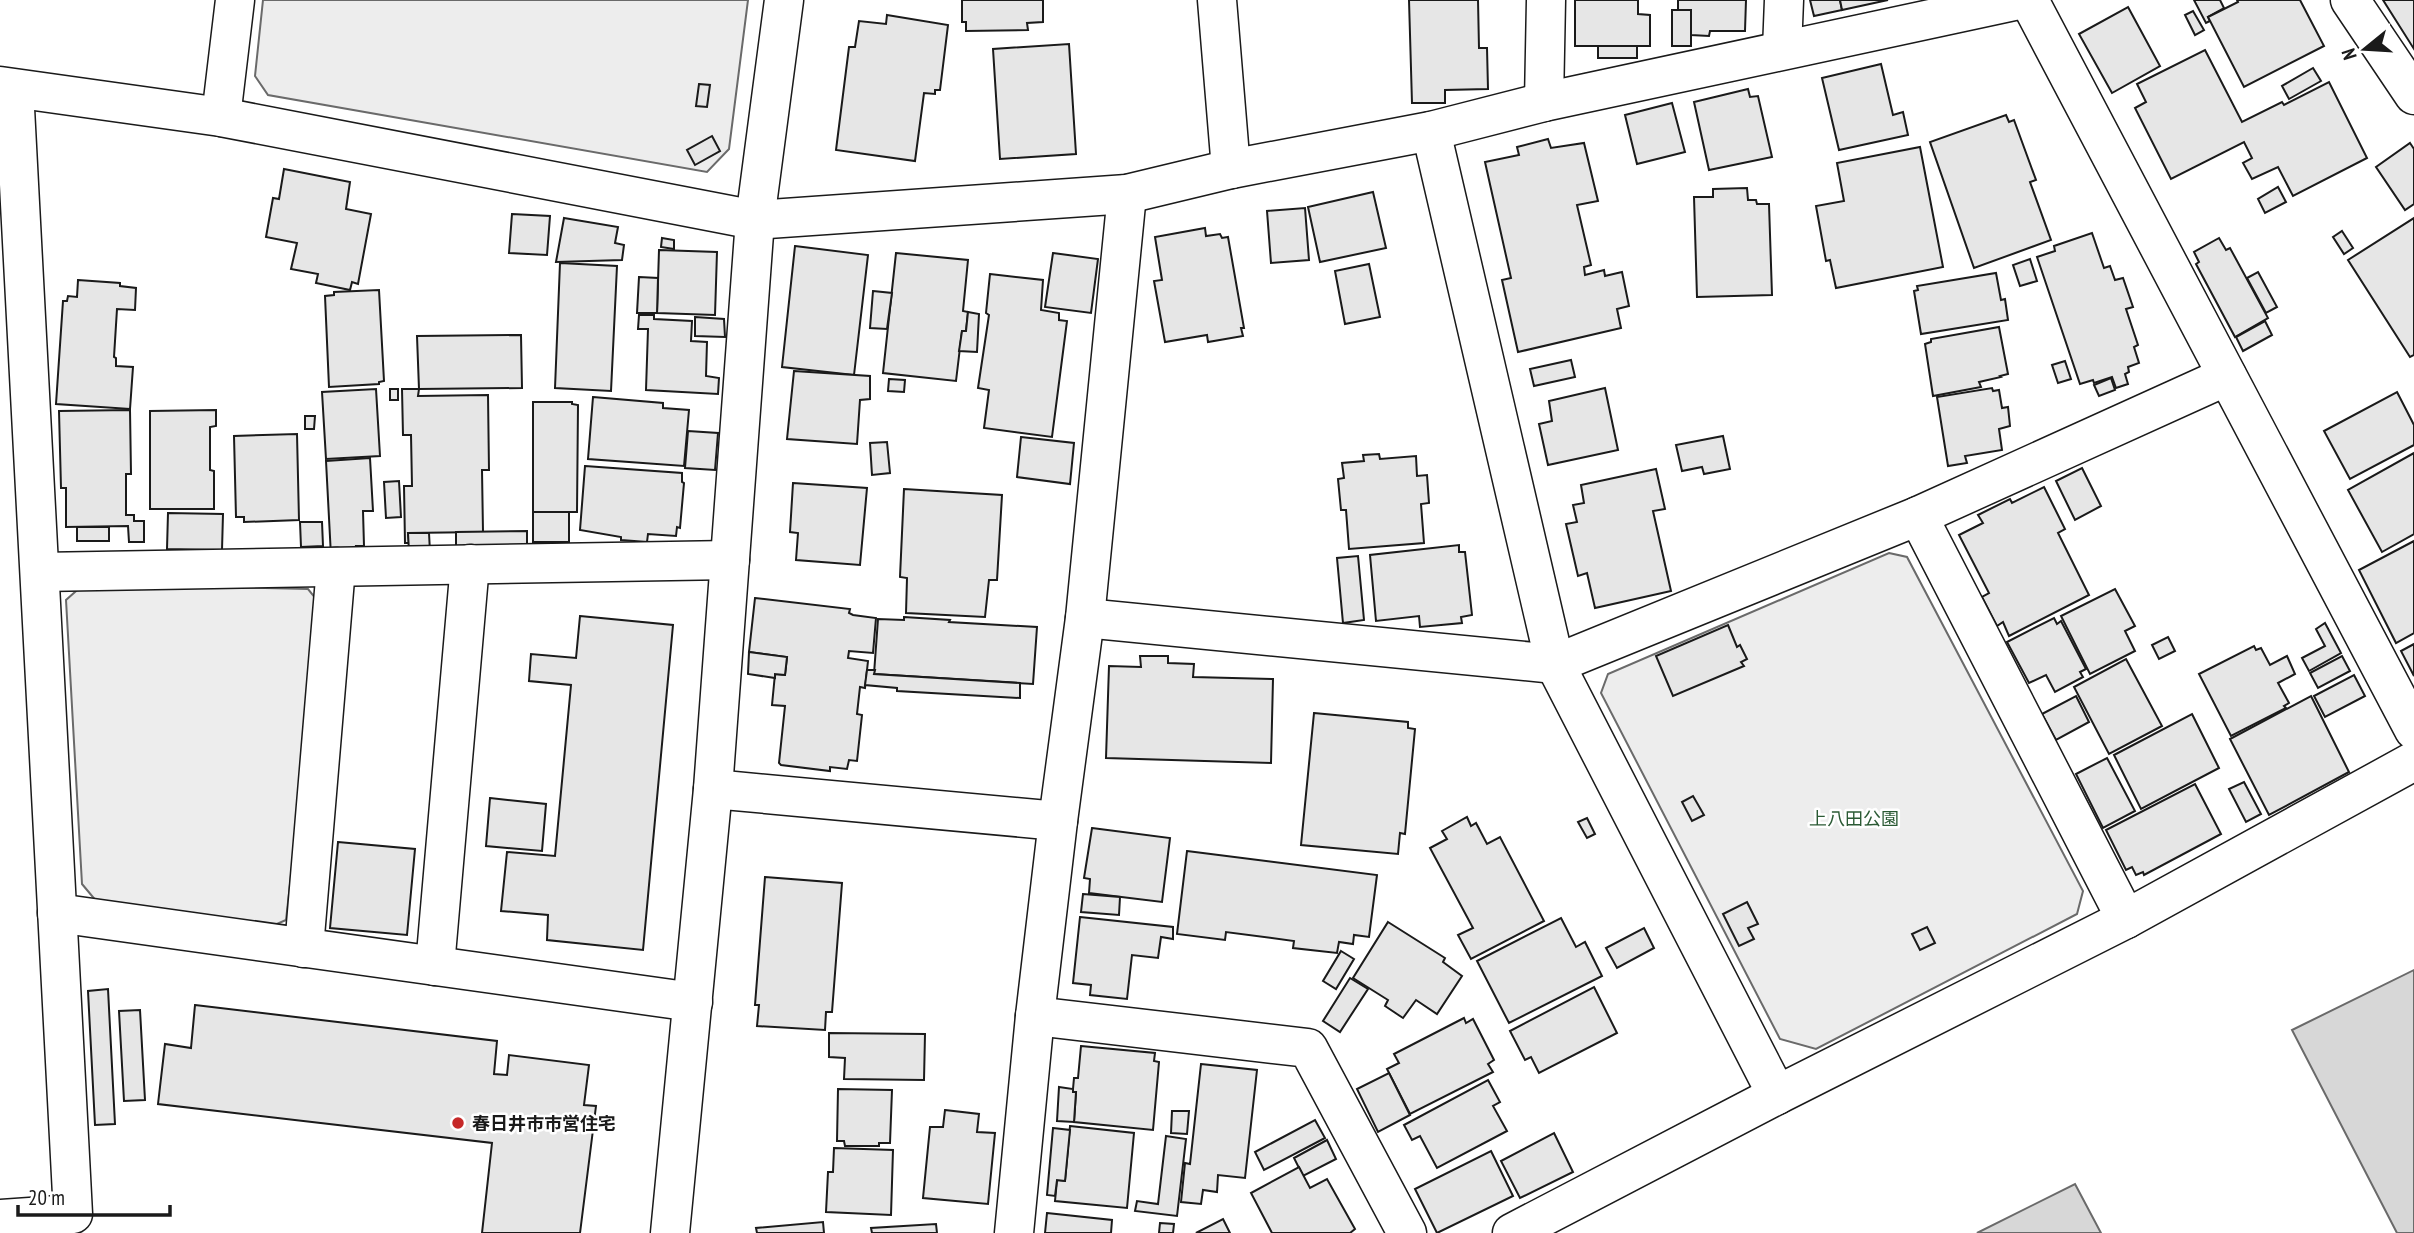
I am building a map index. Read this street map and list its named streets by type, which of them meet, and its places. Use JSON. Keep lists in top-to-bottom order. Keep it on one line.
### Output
{"parks":["上八田公園"],"places":["春日井市市営住宅"],"scale_bar":"20 m","north":"left"}
